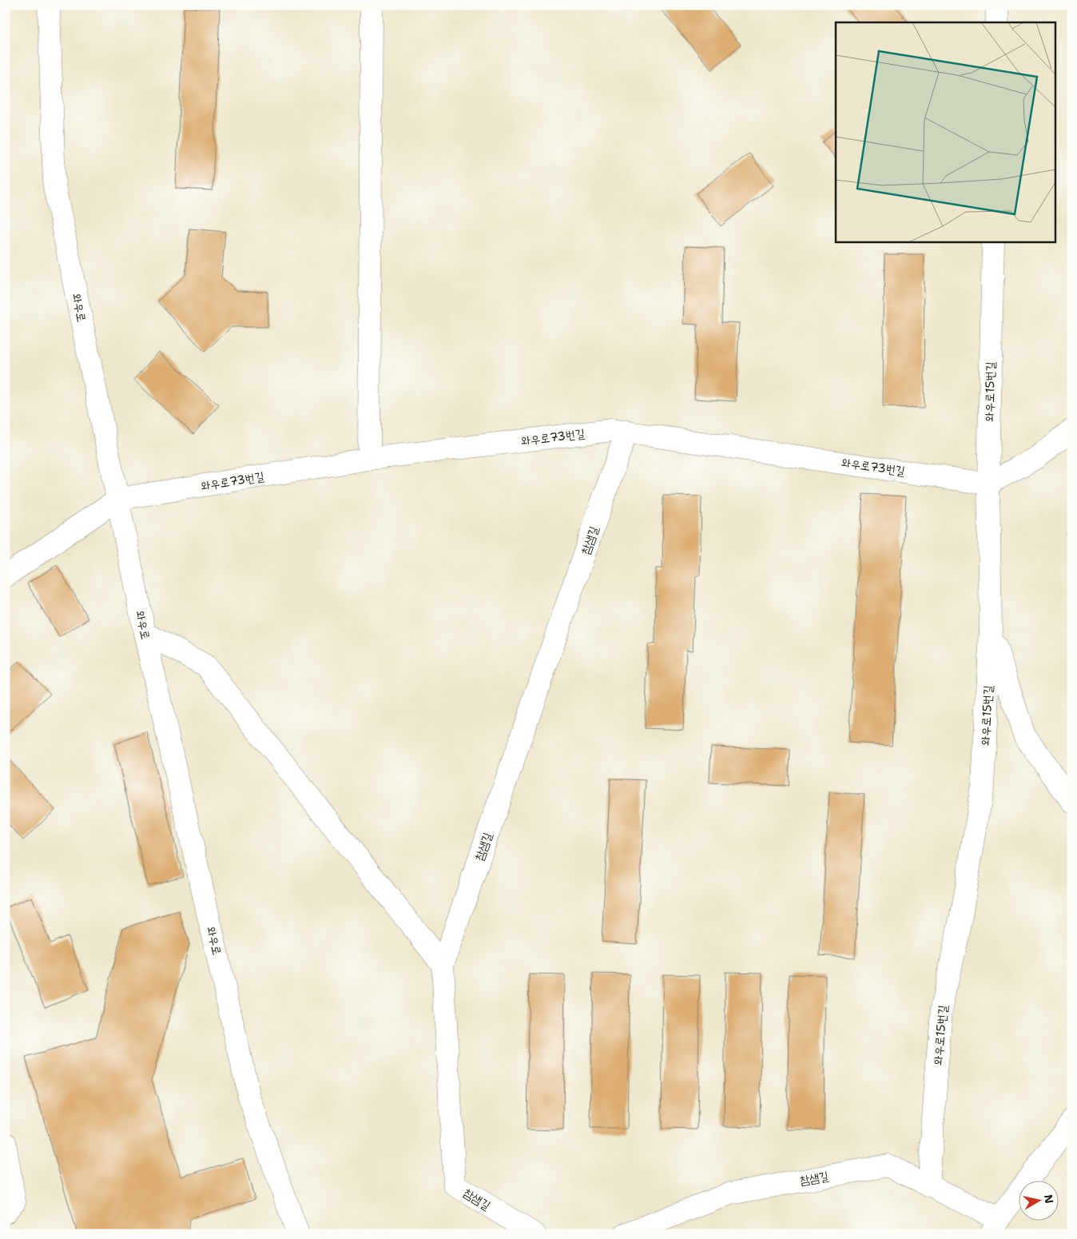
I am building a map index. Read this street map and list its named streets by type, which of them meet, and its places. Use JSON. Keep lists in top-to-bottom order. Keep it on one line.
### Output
{"streets":{"street":["와우로","와우로15번길","와우로73번길","참샘길"]},"crossings":[["와우로","와우로73번길"],["와우로15번길","와우로73번길"],["와우로15번길","참샘길"],["와우로73번길","참샘길"]],"north":"right"}
